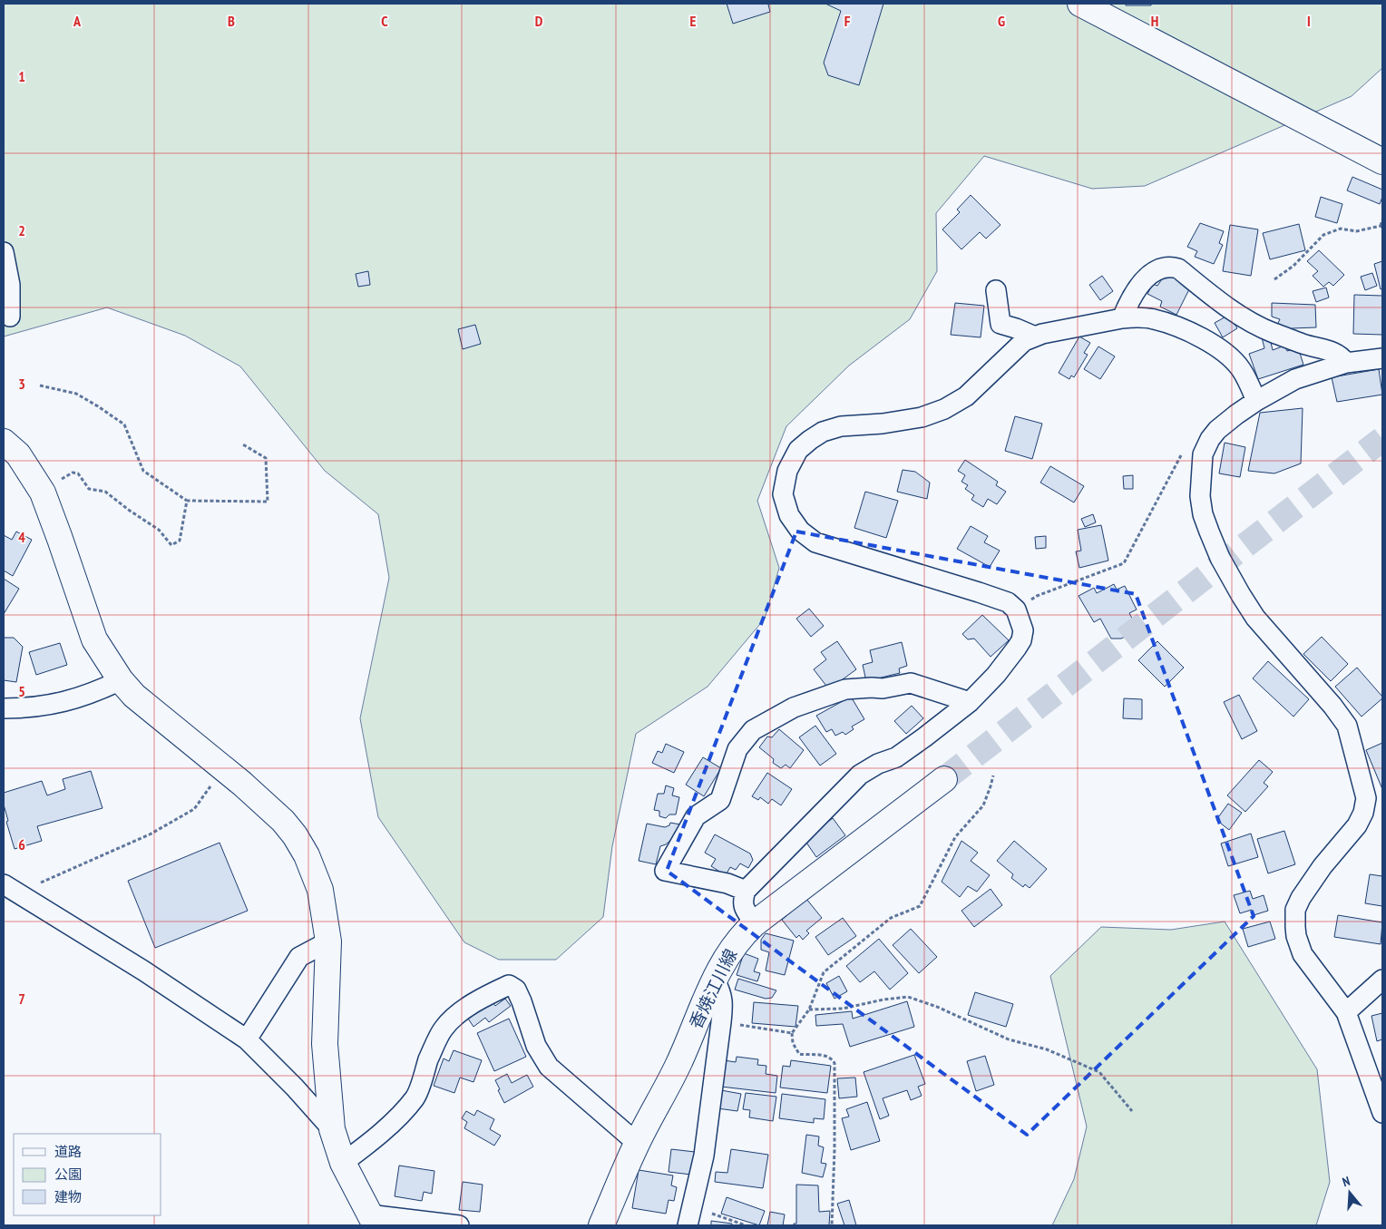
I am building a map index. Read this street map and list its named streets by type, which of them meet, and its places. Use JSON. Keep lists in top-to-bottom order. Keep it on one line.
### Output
{"streets":{"street":["香焼江川線"]},"legend":["道路","公園","建物"],"north":"top","grid":{"columns":["A","B","C","D","E","F","G","H","I"],"rows":["1","2","3","4","5","6","7"]}}
